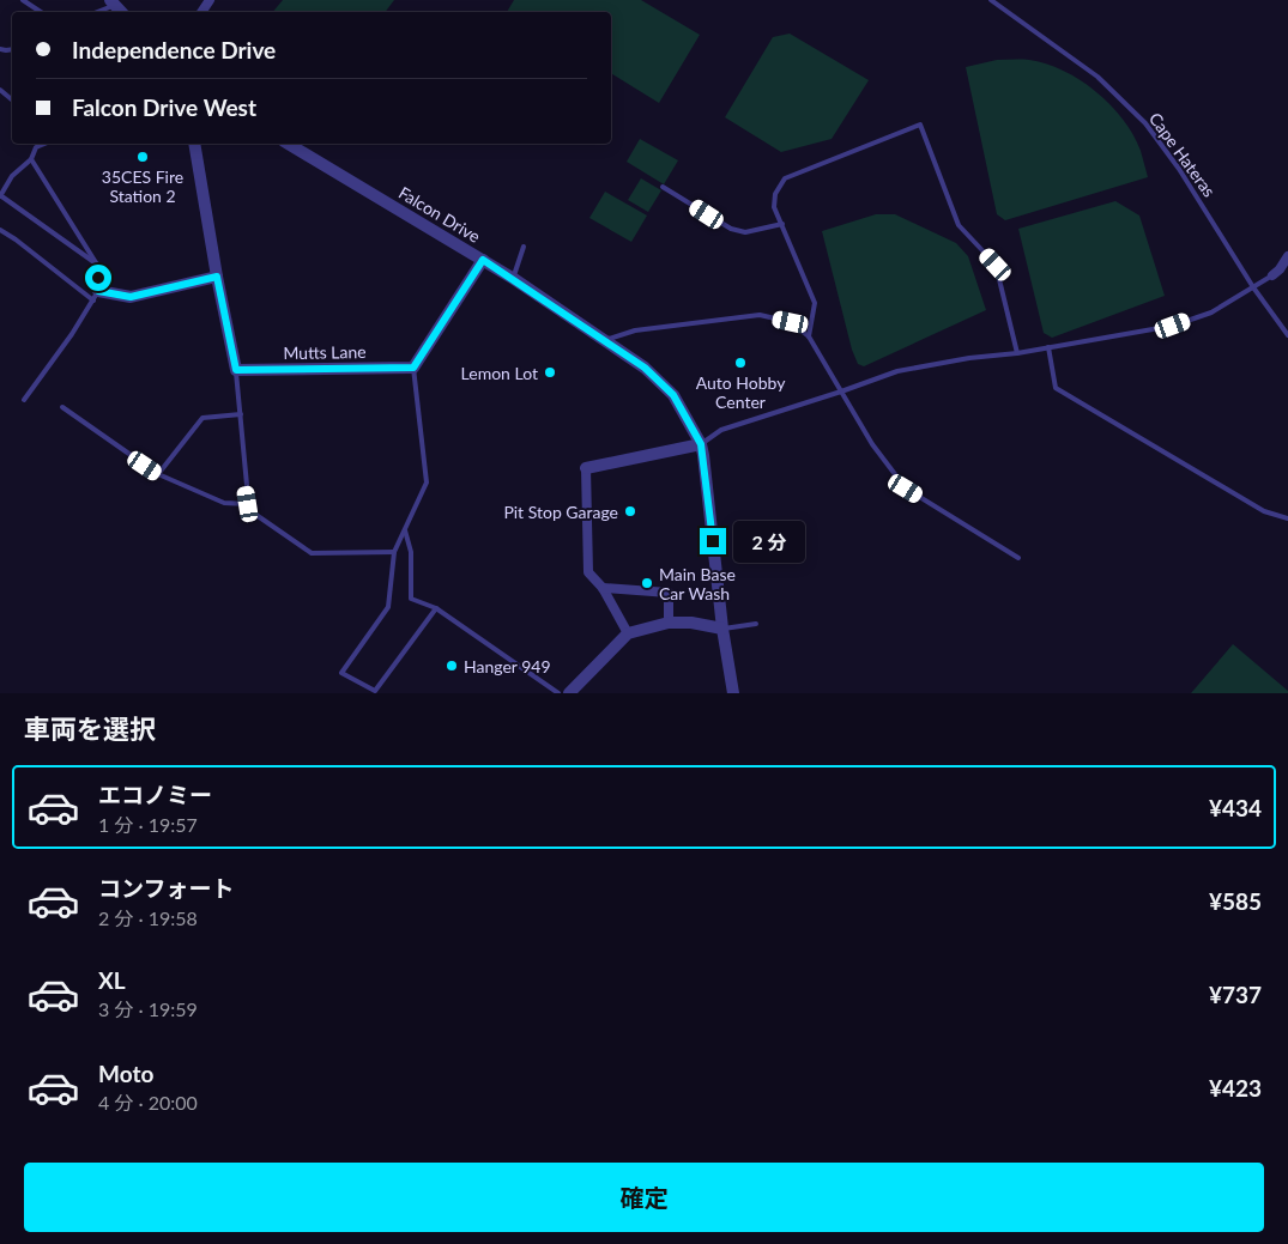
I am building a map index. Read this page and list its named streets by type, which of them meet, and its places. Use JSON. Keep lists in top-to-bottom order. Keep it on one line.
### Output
{"streets":{"street":["Falcon Drive","Mutts Lane"],"lane":["Cape Hateras"]},"places":["35CES Fire Station 2","Auto Hobby Center","Lemon Lot","Pit Stop Garage","Main Base Car Wash","Hanger 949"],"page":{"banner":["Independence Drive","Falcon Drive West"],"bubble":"2 分","heading":"車両を選択","list":[{"name":"エコノミー","note":"1 分 · 19:57","value":"¥434"},{"name":"コンフォート","note":"2 分 · 19:58","value":"¥585"},{"name":"XL","note":"3 分 · 19:59","value":"¥737"},{"name":"Moto","note":"4 分 · 20:00","value":"¥423"}],"buttons":"確定"}}
